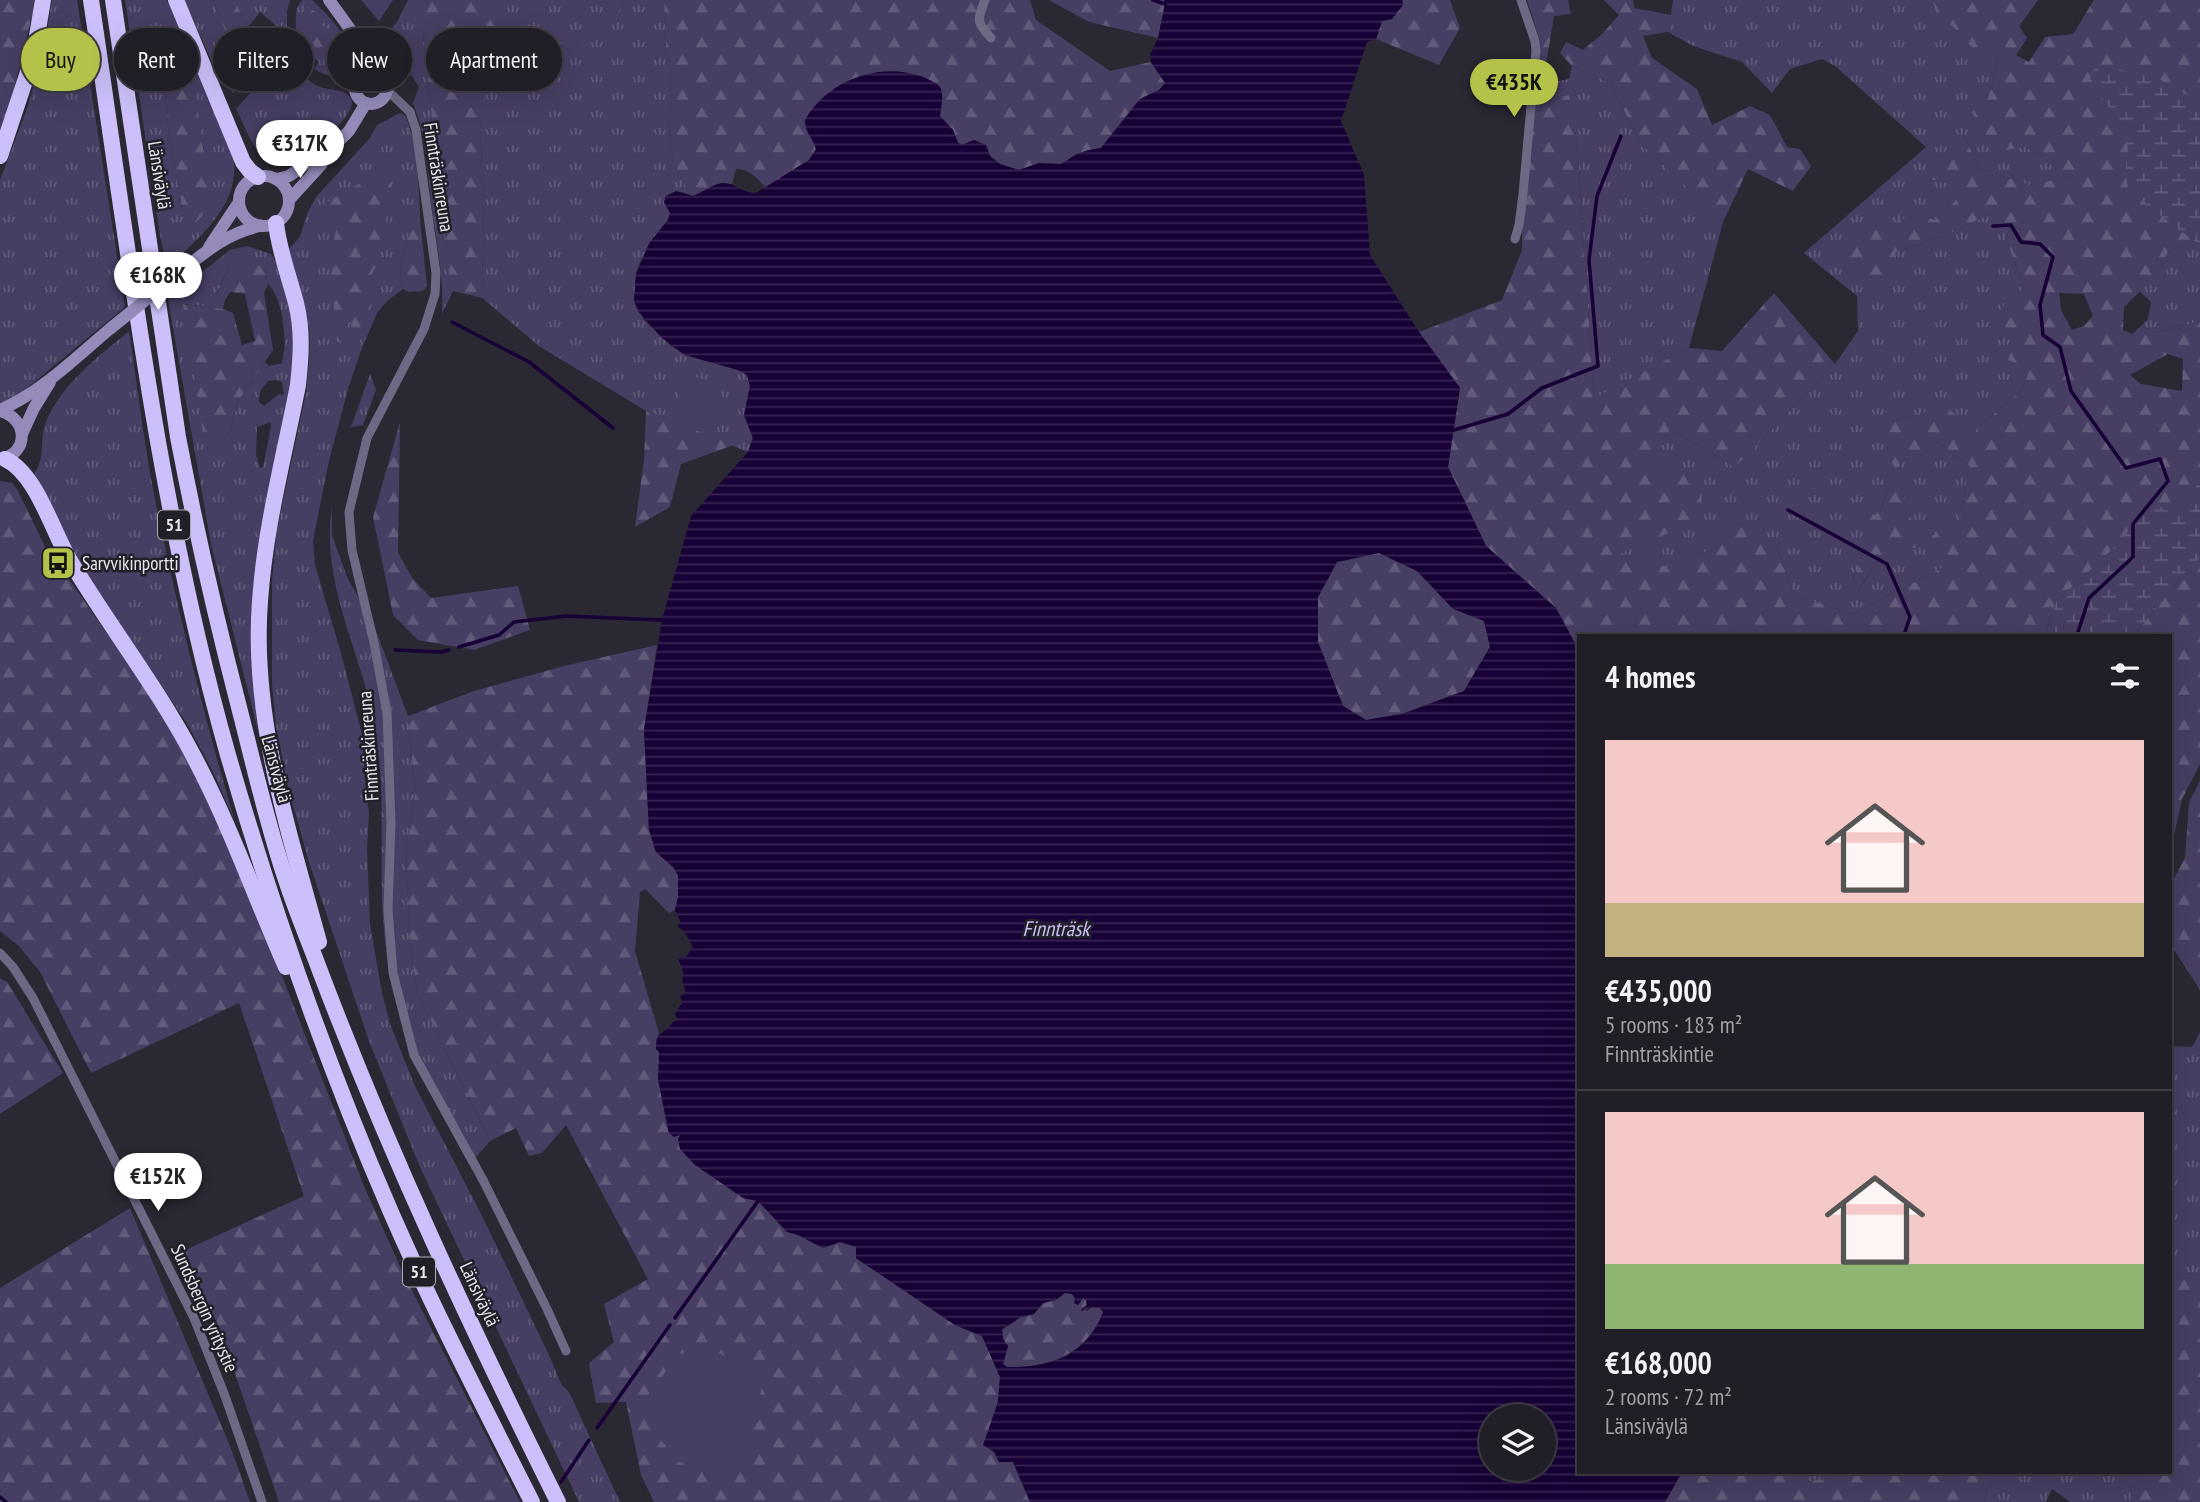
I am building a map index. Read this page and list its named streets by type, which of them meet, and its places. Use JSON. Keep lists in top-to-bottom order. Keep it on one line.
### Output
{"streets":{"highway":["Länsiväylä","51"],"street":["Finnträskinreuna","Sundsbergin yritystie"]},"water":["Finnträsk"],"places":{"bus stop":["Sarvvikinportti"]},"page":{"chip":["Buy","Rent","Filters","New","Apartment"],"price":["€435K","€317K","€168K","€152K"],"heading":"4 homes","list":[{"name":"€435,000","note":"5 rooms · 183 m² · Finnträskintie"},{"name":"€168,000","note":"2 rooms · 72 m² · Länsiväylä"}]}}
